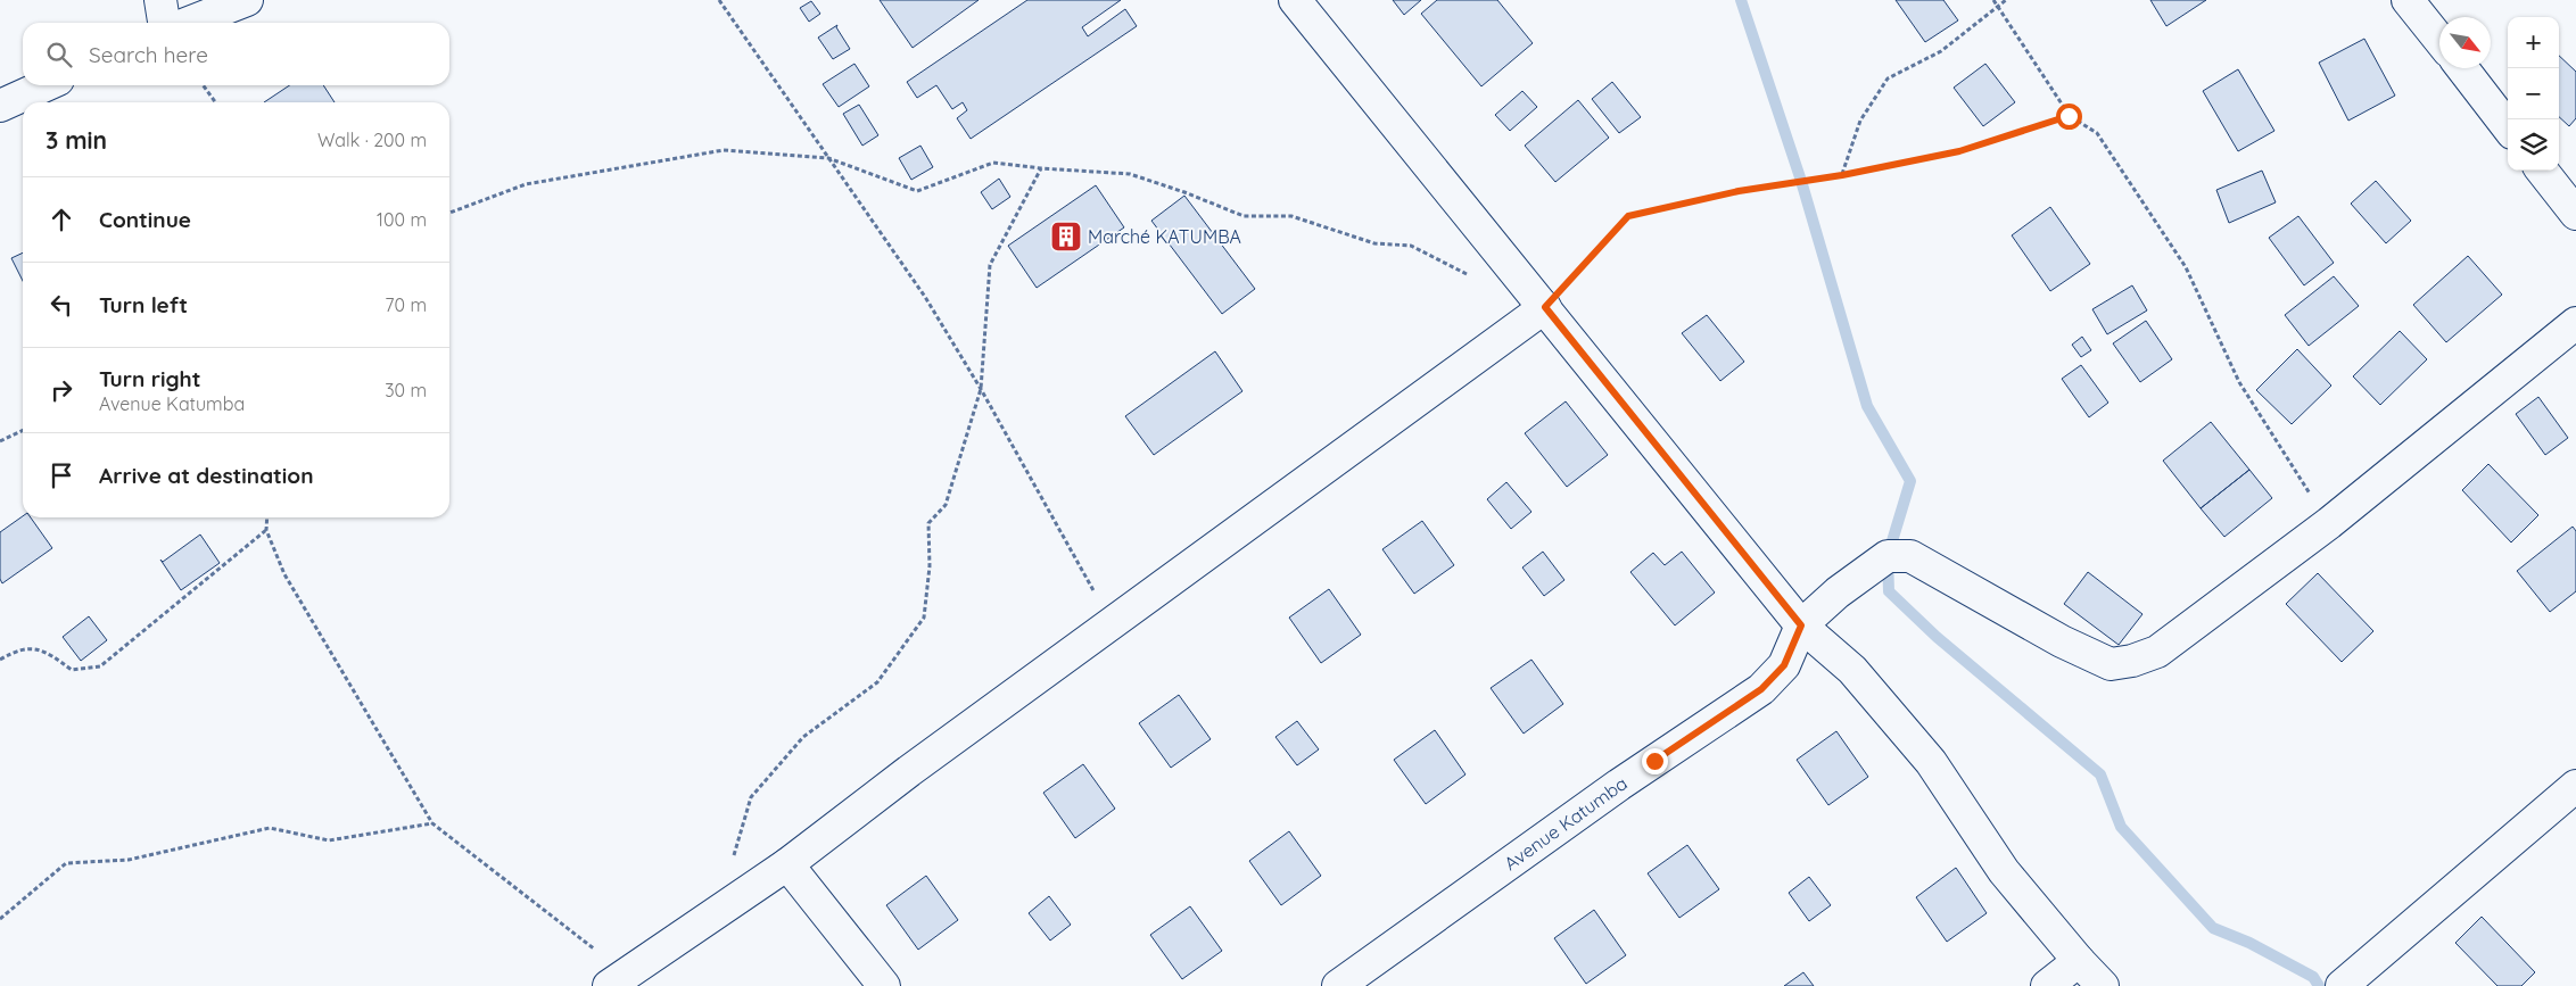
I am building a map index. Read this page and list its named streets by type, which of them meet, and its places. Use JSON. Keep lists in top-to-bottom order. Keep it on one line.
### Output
{"streets":{"street":["Avenue Katumba"]},"places":{"building":["Marché KATUMBA"]},"north":"bottom right","page":{"map_buttons":["+","−"],"search":"Search here","heading":["3 min","Walk · 200 m"],"list":[["Continue","100 m"],["Turn left","70 m"],["Turn right","Avenue Katumba","30 m"],"Arrive at destination"]}}
